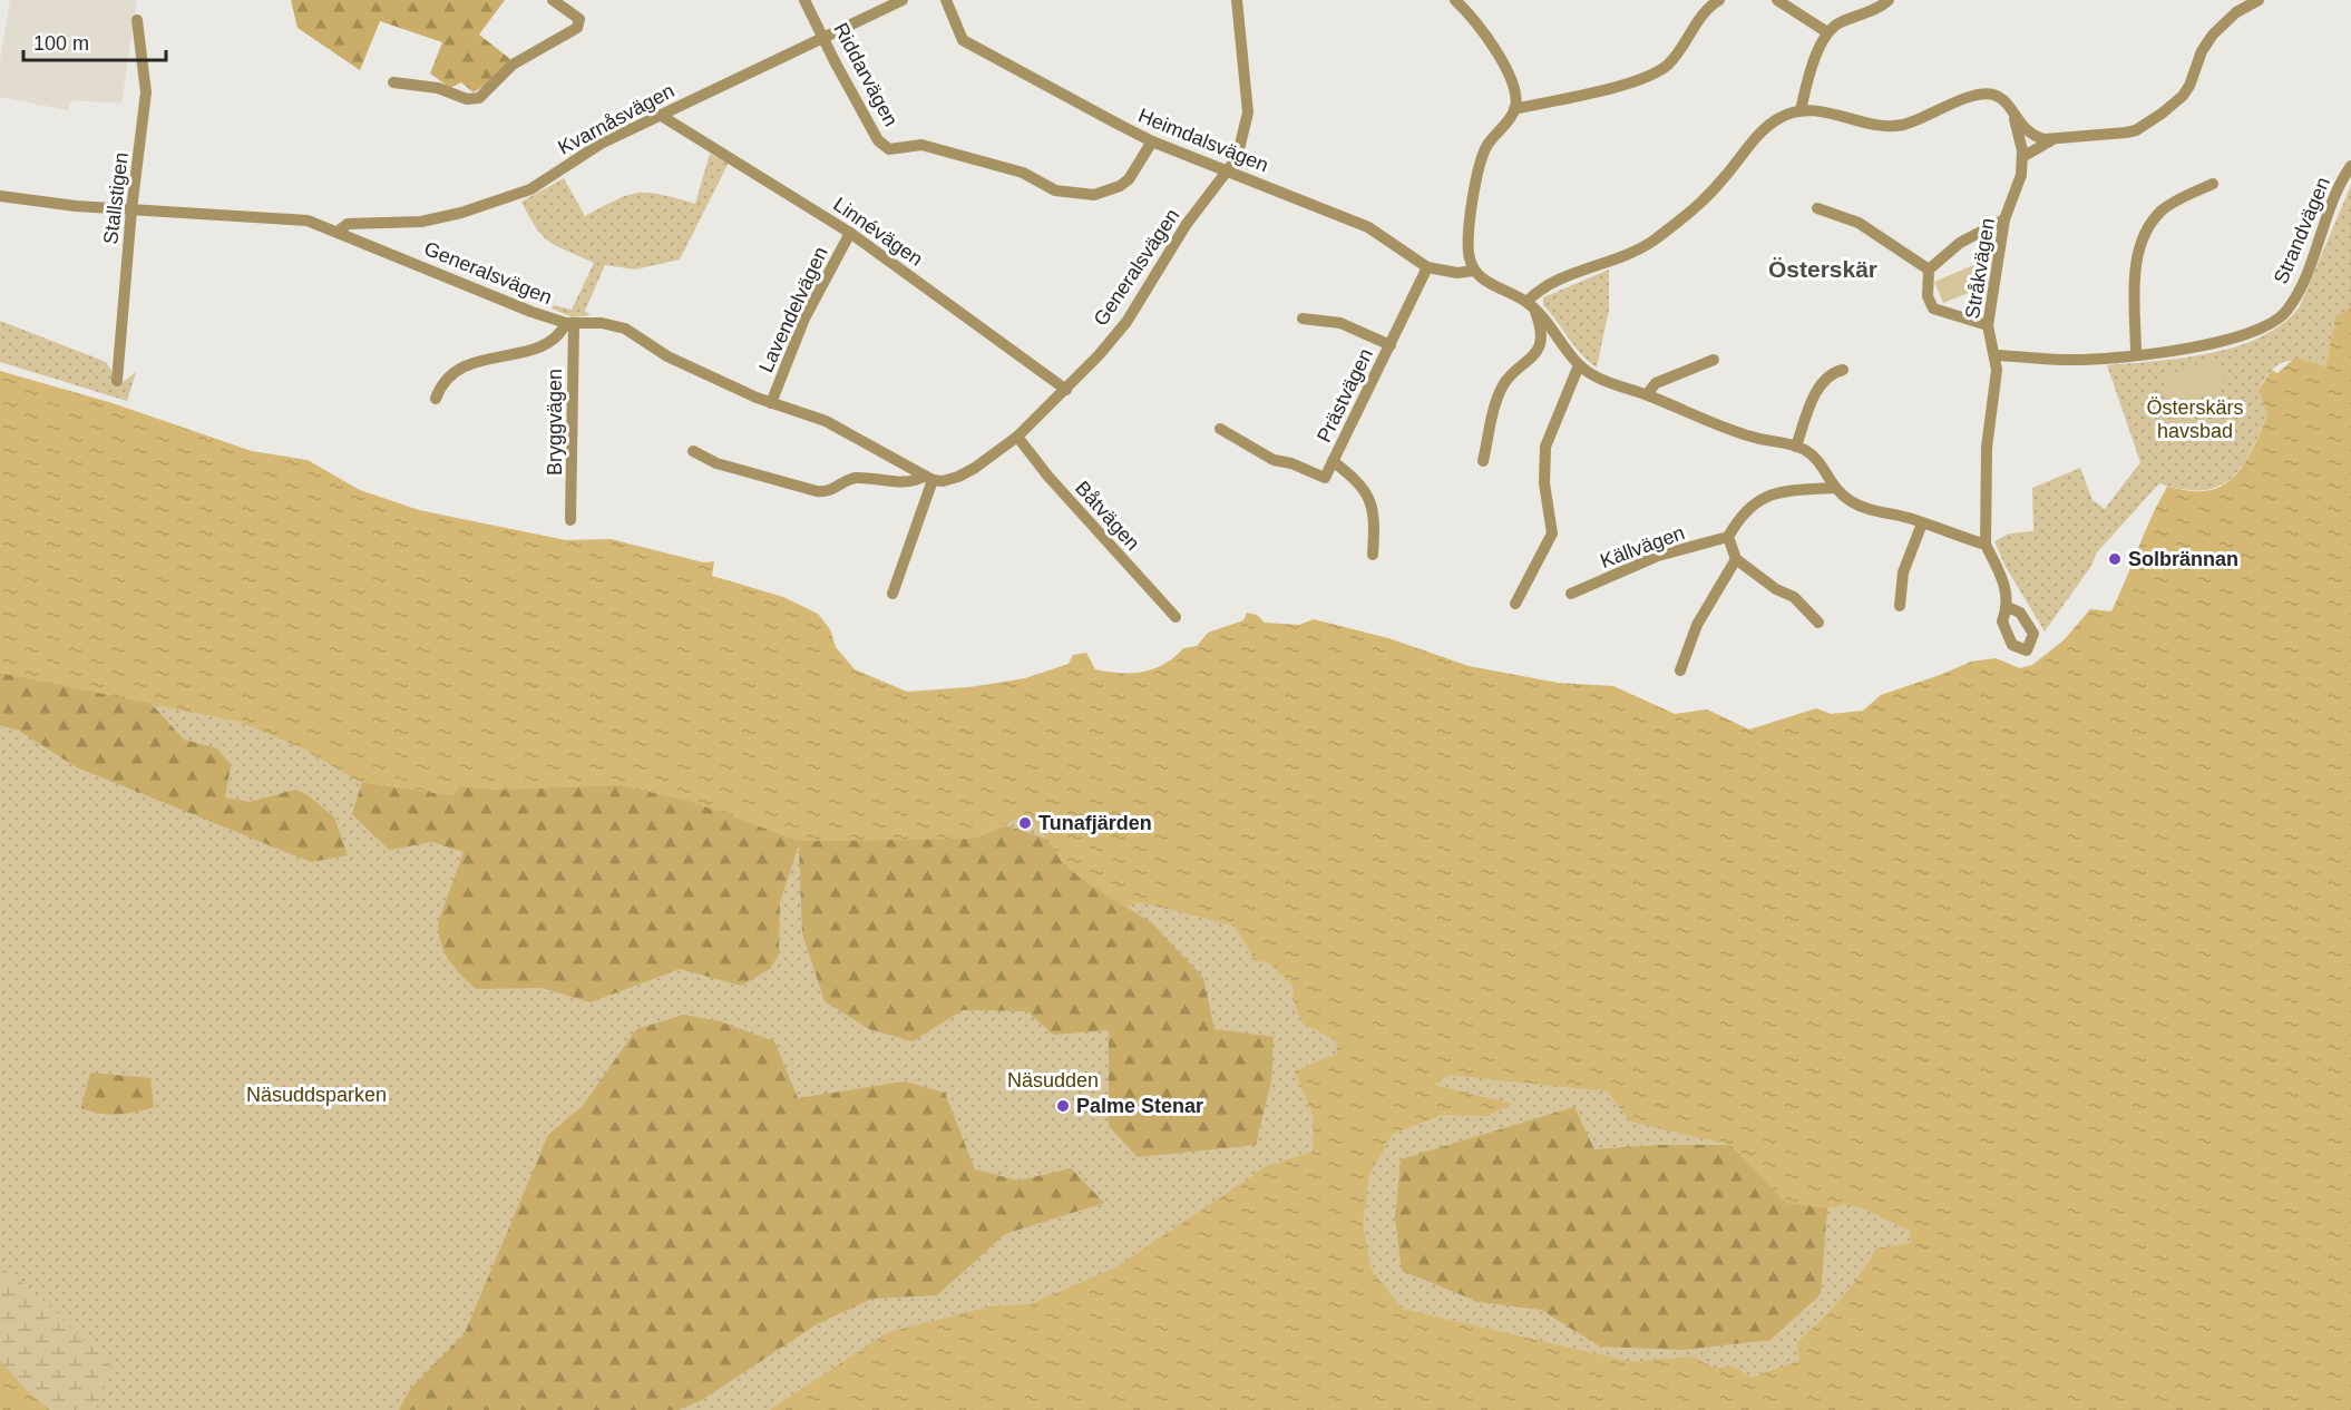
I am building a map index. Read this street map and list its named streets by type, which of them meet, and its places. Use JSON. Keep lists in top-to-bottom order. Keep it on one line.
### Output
{"streets":{"street":["Riddarvägen","Kvarnåsvägen","Heimdalsvägen","Stallstigen","Strandvägen","Linnévägen","Generalsvägen","Stråkvägen","Lavendelvägen","Prästvägen","Bryggvägen","Båtvägen","Källvägen"]},"crossings":[["Riddarvägen","Kvarnåsvägen"],["Riddarvägen","Heimdalsvägen"],["Kvarnåsvägen","Linnévägen"],["Kvarnåsvägen","Generalsvägen"],["Heimdalsvägen","Generalsvägen"],["Heimdalsvägen","Prästvägen"],["Stallstigen","Generalsvägen"],["Strandvägen","Stråkvägen"],["Linnévägen","Generalsvägen"],["Linnévägen","Lavendelvägen"],["Generalsvägen","Lavendelvägen"],["Generalsvägen","Bryggvägen"],["Generalsvägen","Båtvägen"]],"districts":["Österskär"],"parks":["Österskärs havsbad","Näsudden","Näsuddsparken"],"places":["Solbrännan","Tunafjärden","Palme Stenar"],"scale_bar":"100 m"}
